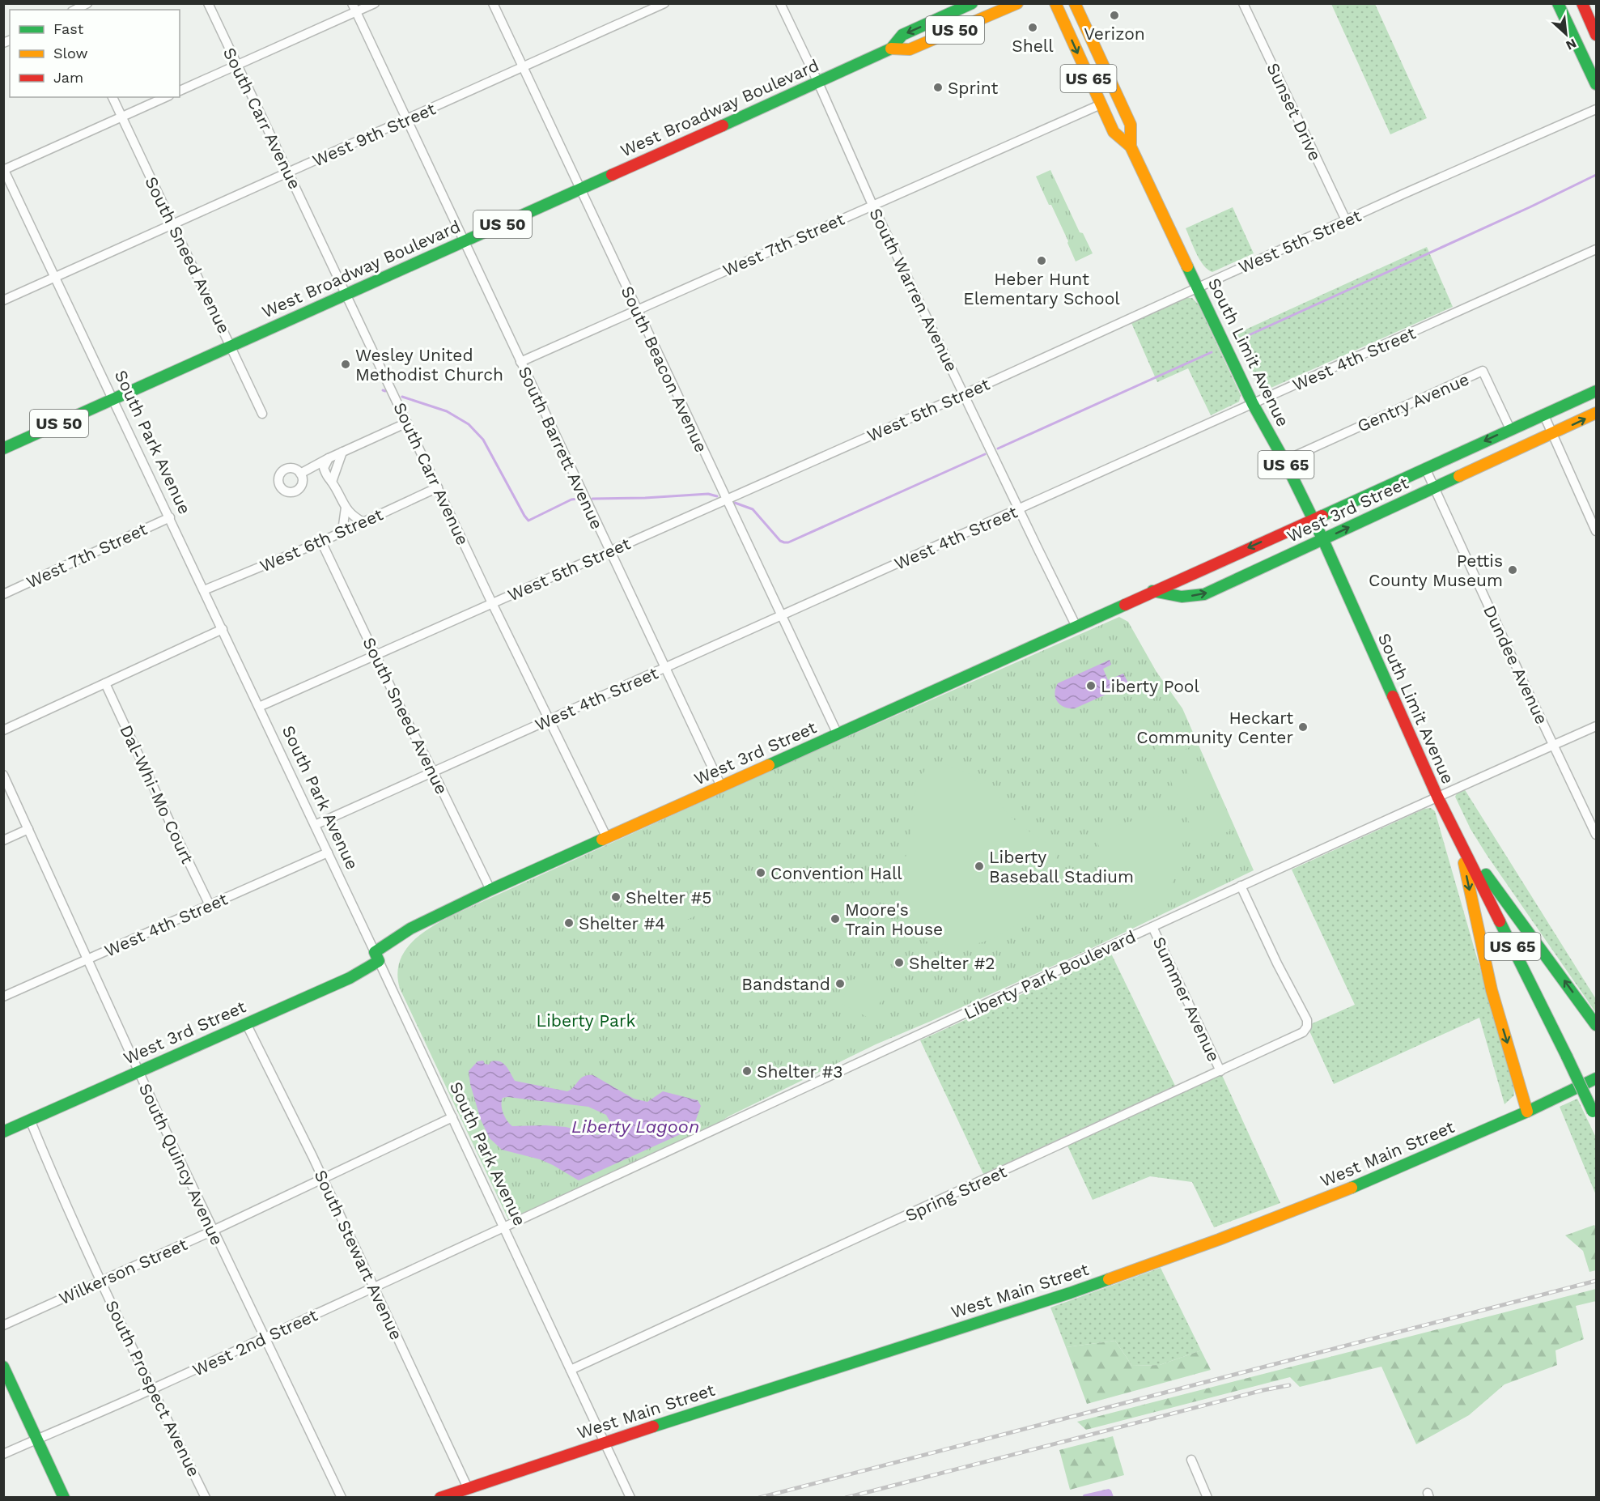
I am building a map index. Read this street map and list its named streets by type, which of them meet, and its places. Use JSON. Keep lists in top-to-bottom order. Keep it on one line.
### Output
{"streets":{"main road":["US 50","US 65","West Broadway Boulevard","South Limit Avenue","West 3rd Street","West Main Street"],"street":["Sunset Drive","South Carr Avenue","West 9th Street","West 5th Street","West 7th Street","South Sneed Avenue","South Warren Avenue","West 4th Street","South Beacon Avenue","Gentry Avenue","South Park Avenue","South Barrett Avenue","West 6th Street","Dundee Avenue","Dal-Whi-Mo Court","Liberty Park Boulevard","Summer Avenue","South Quincy Avenue","Spring Street","South Stewart Avenue","Wilkerson Street","West 2nd Street","South Prospect Avenue"]},"crossings":[["US 65","South Limit Avenue"],["West Broadway Boulevard","South Carr Avenue"],["West Broadway Boulevard","South Sneed Avenue"],["West Broadway Boulevard","South Warren Avenue"],["West Broadway Boulevard","South Beacon Avenue"],["West Broadway Boulevard","South Park Avenue"],["West Broadway Boulevard","South Barrett Avenue"],["Sunset Drive","West 5th Street"],["South Carr Avenue","West 9th Street"],["South Carr Avenue","West 5th Street"],["South Carr Avenue","West 4th Street"],["South Carr Avenue","West 3rd Street"],["South Carr Avenue","West 6th Street"],["West 9th Street","South Sneed Avenue"],["West 9th Street","South Beacon Avenue"],["West 9th Street","South Park Avenue"],["West 9th Street","South Barrett Avenue"],["West 5th Street","South Sneed Avenue"],["West 5th Street","South Warren Avenue"],["West 5th Street","South Limit Avenue"],["West 5th Street","South Beacon Avenue"],["West 5th Street","South Park Avenue"],["West 5th Street","South Barrett Avenue"],["West 7th Street","South Warren Avenue"],["West 7th Street","South Limit Avenue"],["West 7th Street","South Beacon Avenue"],["West 7th Street","South Park Avenue"],["West 7th Street","South Barrett Avenue"],["South Sneed Avenue","West 4th Street"],["South Sneed Avenue","West 3rd Street"],["South Sneed Avenue","West 6th Street"],["South Warren Avenue","West 4th Street"],["South Warren Avenue","West 3rd Street"],["South Limit Avenue","West 4th Street"],["South Limit Avenue","Gentry Avenue"],["South Limit Avenue","West 3rd Street"],["South Limit Avenue","Liberty Park Boulevard"],["West 4th Street","South Beacon Avenue"],["West 4th Street","South Park Avenue"],["West 4th Street","South Barrett Avenue"],["West 4th Street","Dal-Whi-Mo Court"],["West 4th Street","South Quincy Avenue"],["South Beacon Avenue","West 3rd Street"],["Gentry Avenue","West 3rd Street"],["South Park Avenue","West 3rd Street"],["South Park Avenue","West 6th Street"],["South Park Avenue","Liberty Park Boulevard"],["South Park Avenue","West Main Street"],["South Park Avenue","Spring Street"],["South Park Avenue","Wilkerson Street"],["South Park Avenue","West 2nd Street"],["South Barrett Avenue","West 3rd Street"],["West 3rd Street","Dundee Avenue"],["West 3rd Street","South Quincy Avenue"],["West 3rd Street","South Stewart Avenue"],["West 3rd Street","South Prospect Avenue"],["Dundee Avenue","Liberty Park Boulevard"],["Liberty Park Boulevard","Summer Avenue"],["Liberty Park Boulevard","Spring Street"],["Liberty Park Boulevard","West 2nd Street"],["Summer Avenue","Spring Street"],["West Main Street","South Stewart Avenue"],["South Quincy Avenue","Wilkerson Street"],["South Quincy Avenue","West 2nd Street"],["South Stewart Avenue","Wilkerson Street"],["South Stewart Avenue","West 2nd Street"],["Wilkerson Street","South Prospect Avenue"],["West 2nd Street","South Prospect Avenue"]],"water":["Liberty Lagoon"],"parks":["Liberty Park"],"places":["Verizon","Shell","Sprint","Heber Hunt Elementary School","Wesley United Methodist Church","Pettis County Museum","Liberty Pool","Heckart Community Center","Liberty Baseball Stadium","Convention Hall","Shelter #5","Moore's Train House","Shelter #4","Shelter #2","Bandstand","Shelter #3"],"legend":["Fast","Slow","Jam"],"north":"bottom right"}
